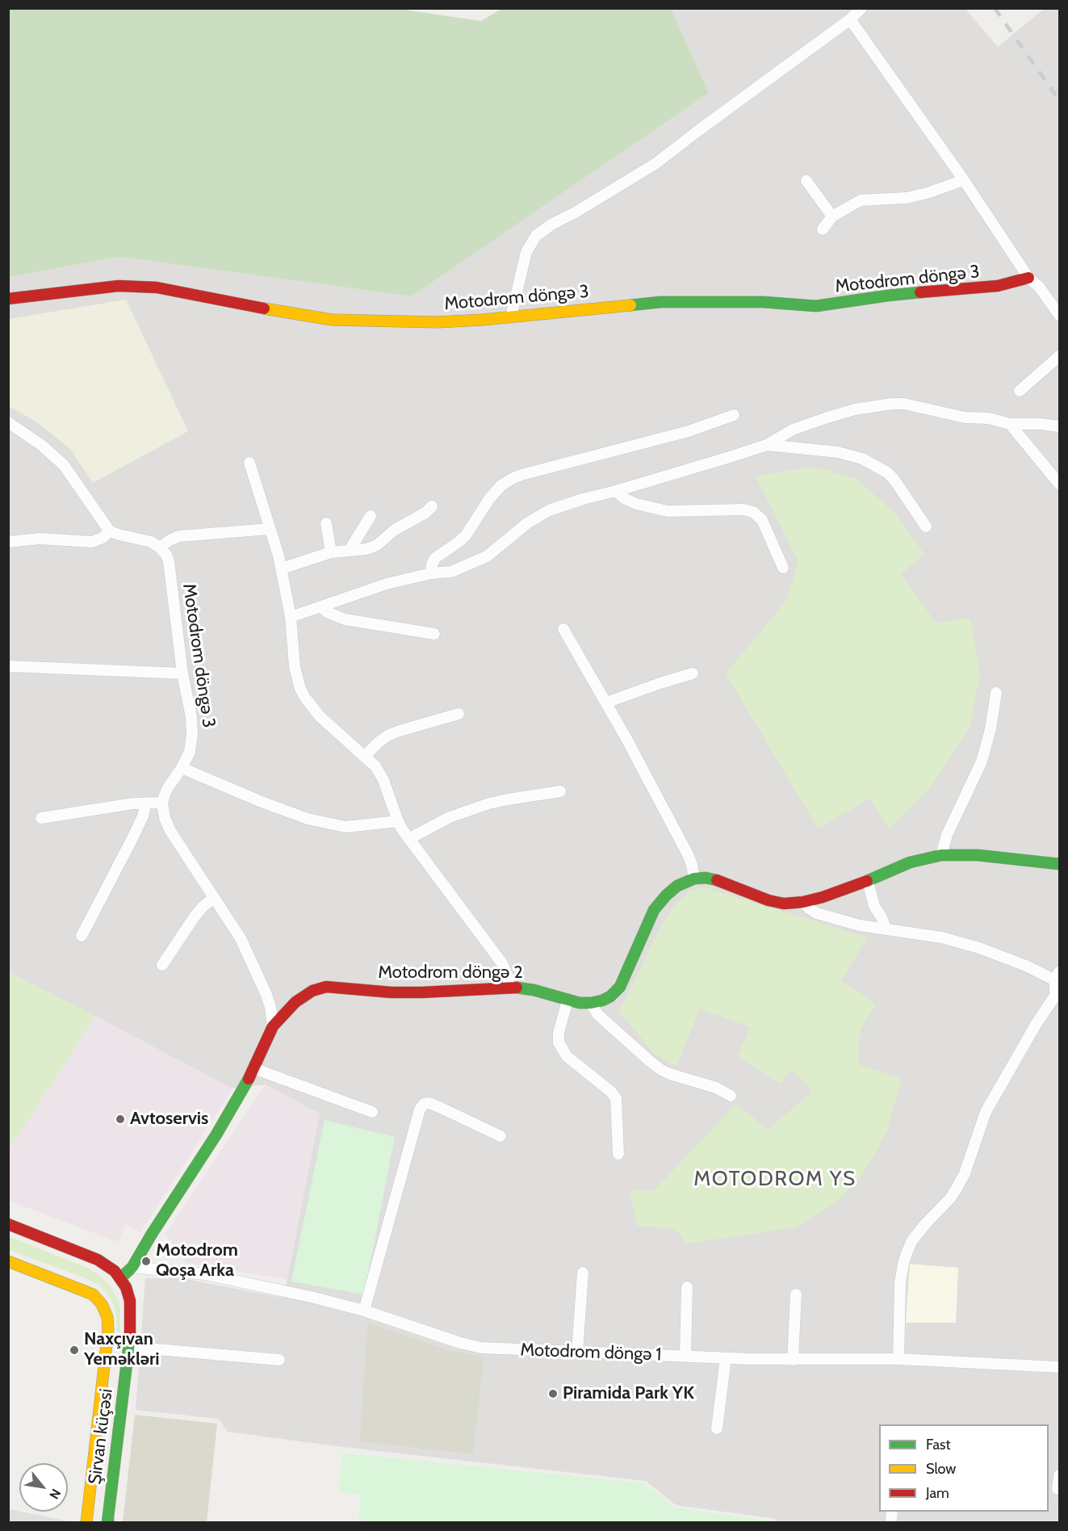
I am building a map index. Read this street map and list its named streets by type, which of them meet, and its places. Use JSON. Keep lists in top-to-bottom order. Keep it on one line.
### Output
{"streets":{"street":["Motodrom döngə 3","Motodrom döngə 2","Motodrom döngə 1","Şirvan küçəsi"]},"crossings":[["Motodrom döngə 2","Motodrom döngə 1"],["Motodrom döngə 2","Şirvan küçəsi"]],"districts":["MOTODROM YS"],"places":["Avtoservis","Motodrom Qoşa Arka","Naxçıvan Yeməkləri","Piramida Park YK"],"legend":["Fast","Slow","Jam"],"north":"bottom right"}
